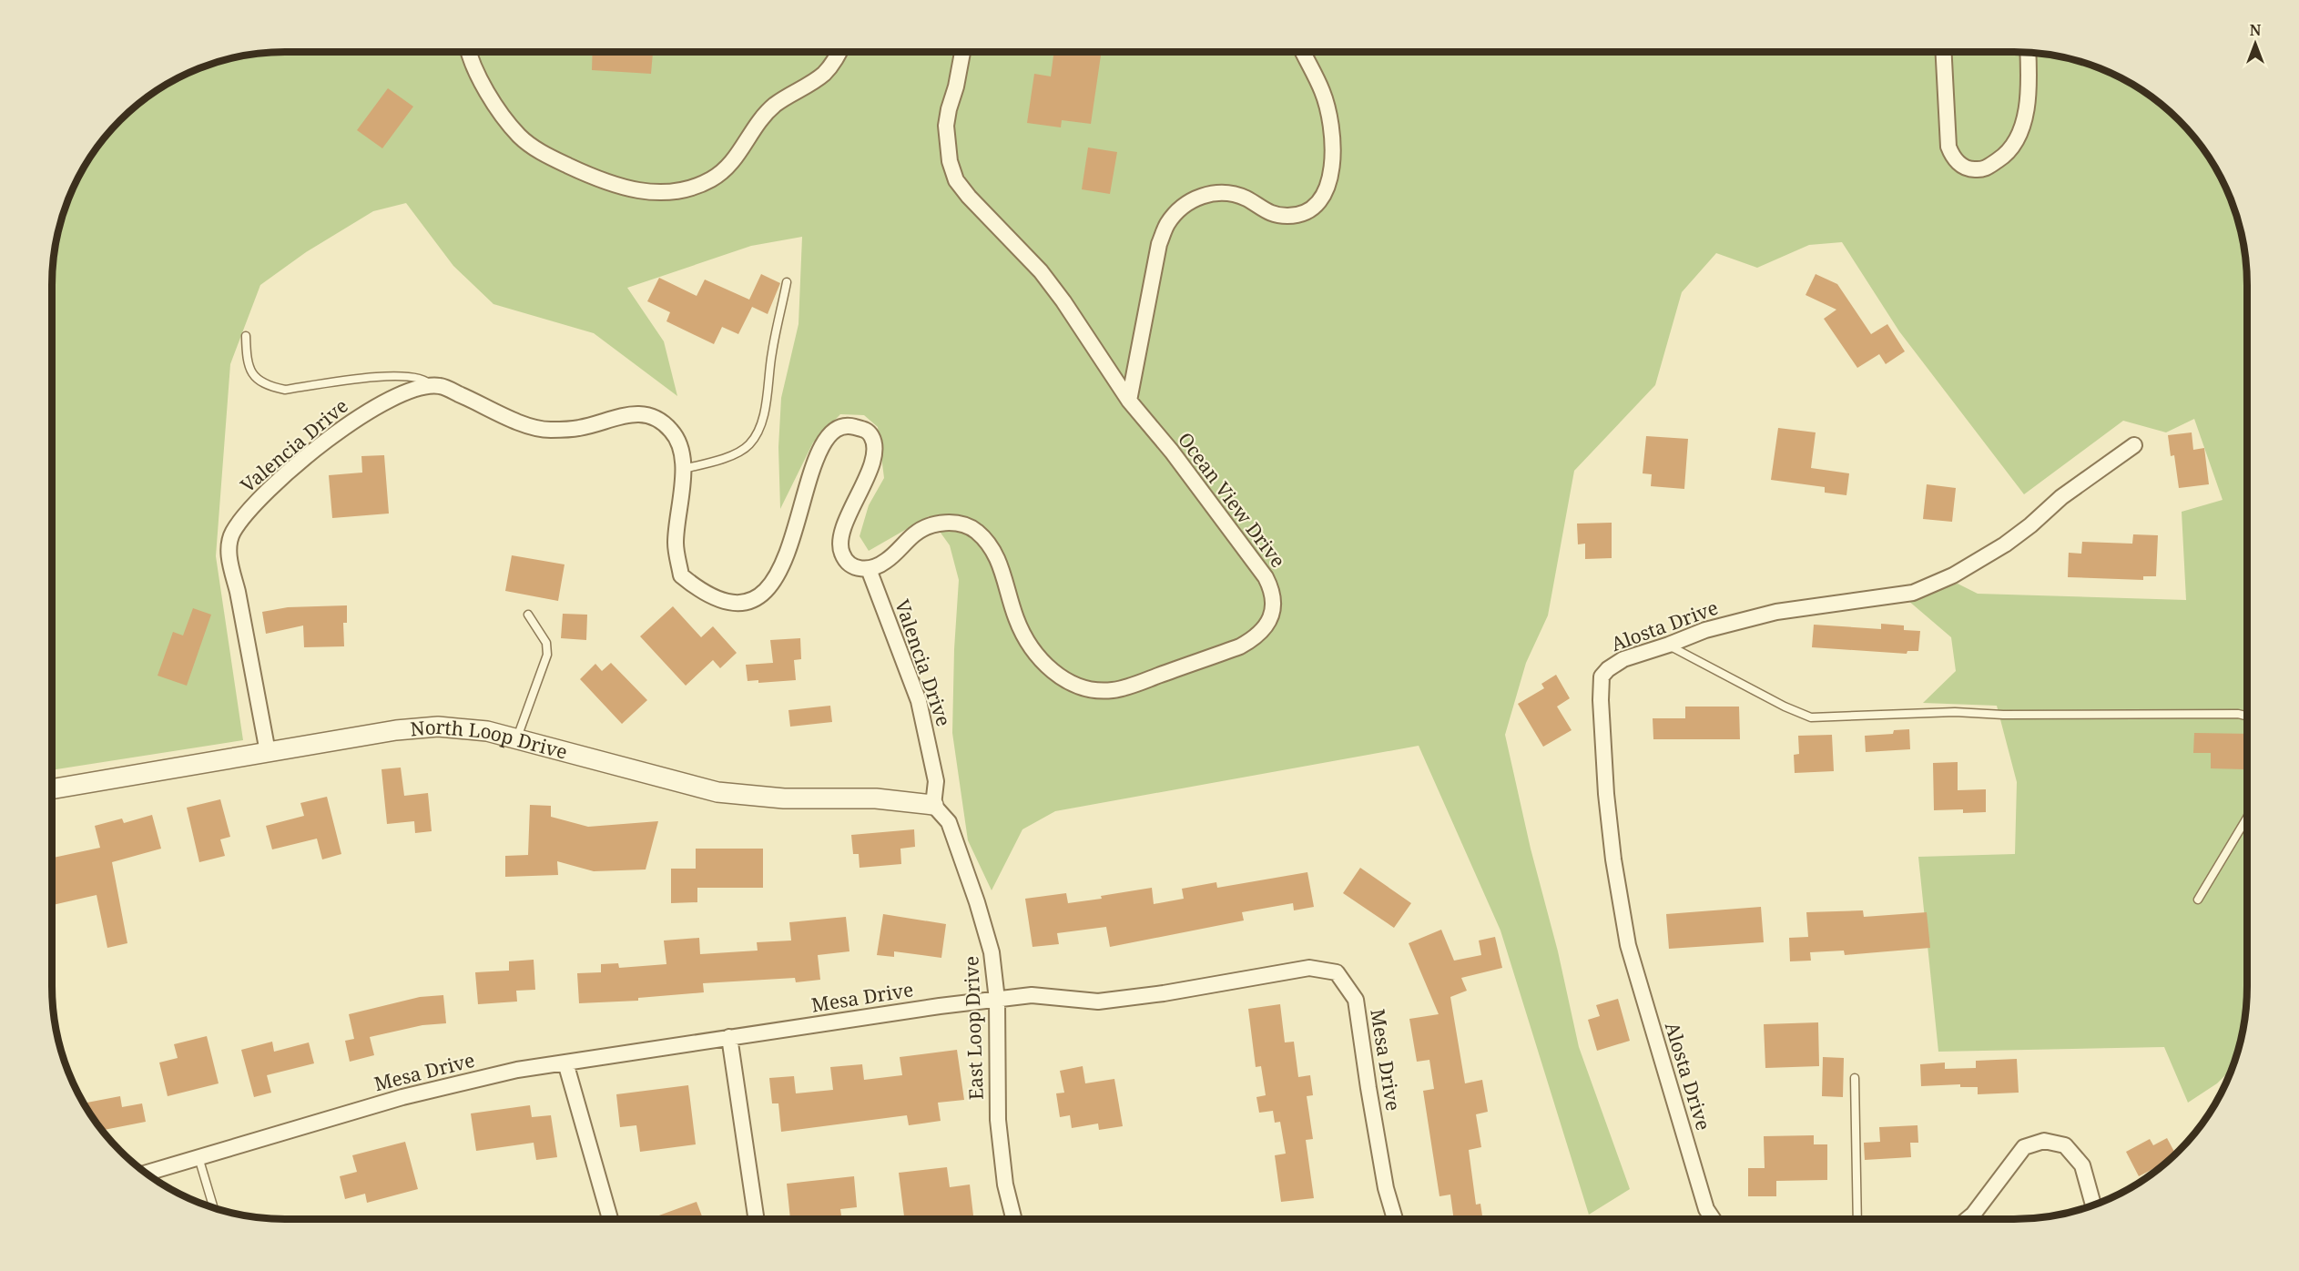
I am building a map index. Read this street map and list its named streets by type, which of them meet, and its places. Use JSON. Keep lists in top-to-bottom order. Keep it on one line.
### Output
{"streets":{"street":["Valencia Drive","Ocean View Drive","Alosta Drive","North Loop Drive","Mesa Drive","East Loop Drive"]},"crossings":[["Valencia Drive","Ocean View Drive"],["Valencia Drive","North Loop Drive"],["Valencia Drive","East Loop Drive"],["North Loop Drive","East Loop Drive"],["Mesa Drive","East Loop Drive"]],"north":"top"}
